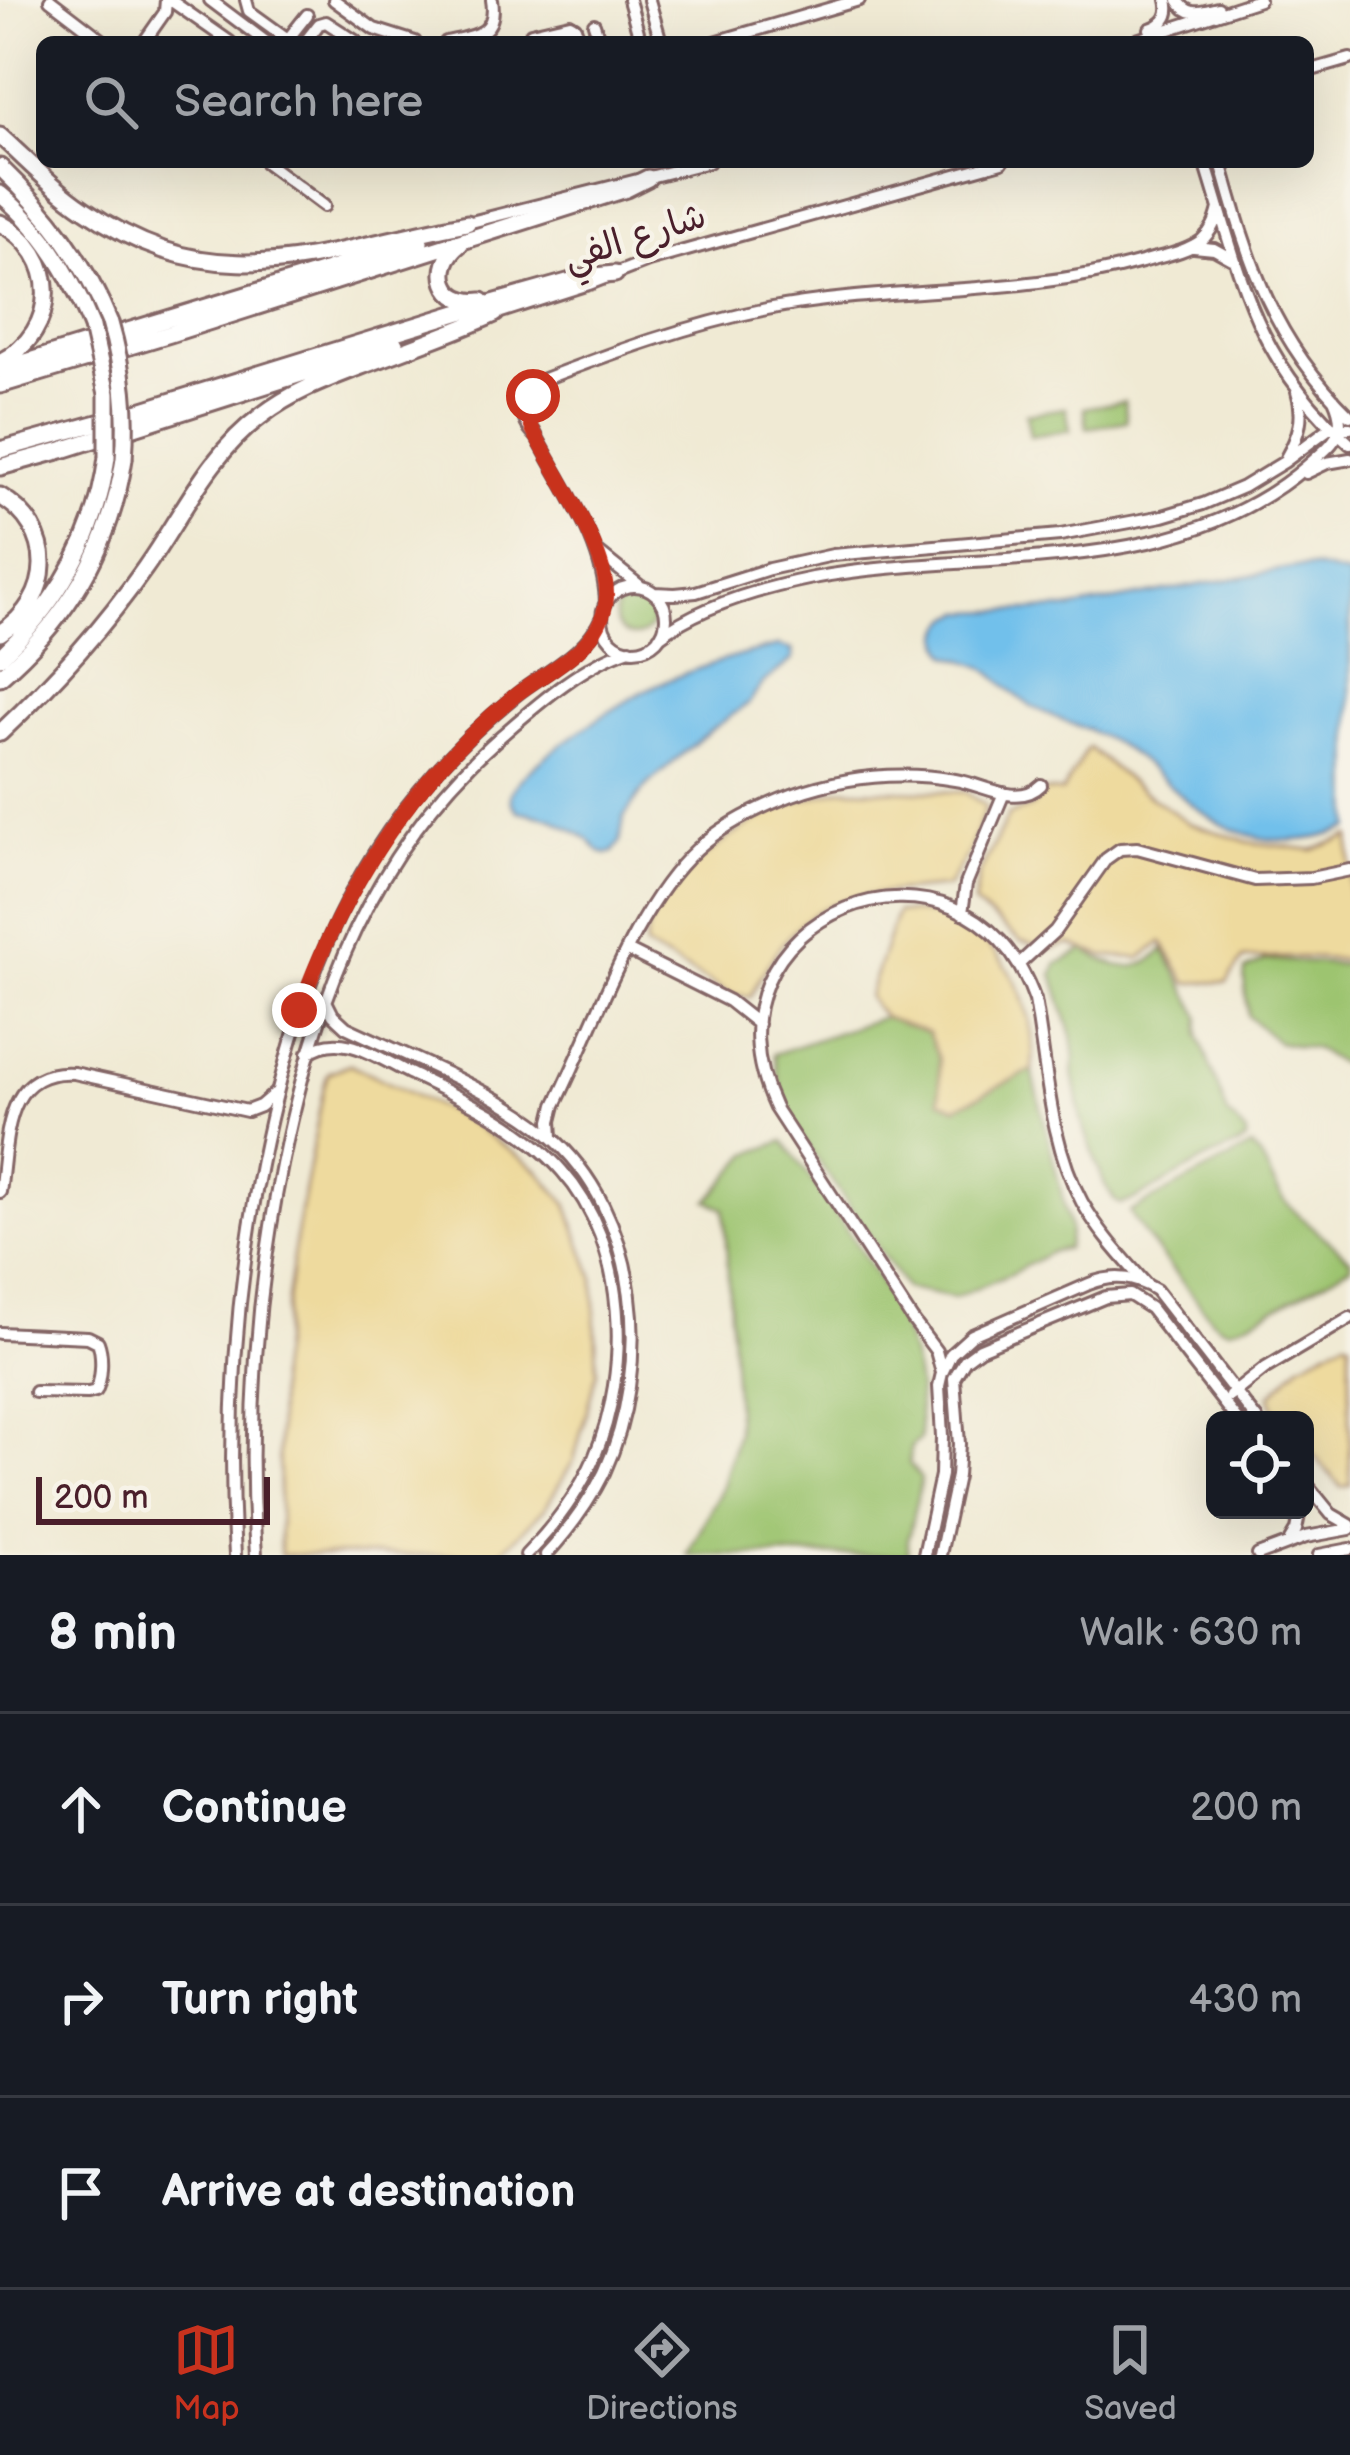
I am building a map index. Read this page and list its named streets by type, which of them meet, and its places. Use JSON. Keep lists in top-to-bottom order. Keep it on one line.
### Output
{"streets":{"street":["شارع الفي"]},"scale_bar":"200 m","page":{"search":"Search here","scale":"200 m","heading":["8 min","Walk · 630 m"],"list":[["Continue","200 m"],["Turn right","430 m"],"Arrive at destination"],"nav":["Map","Directions","Saved"]}}
